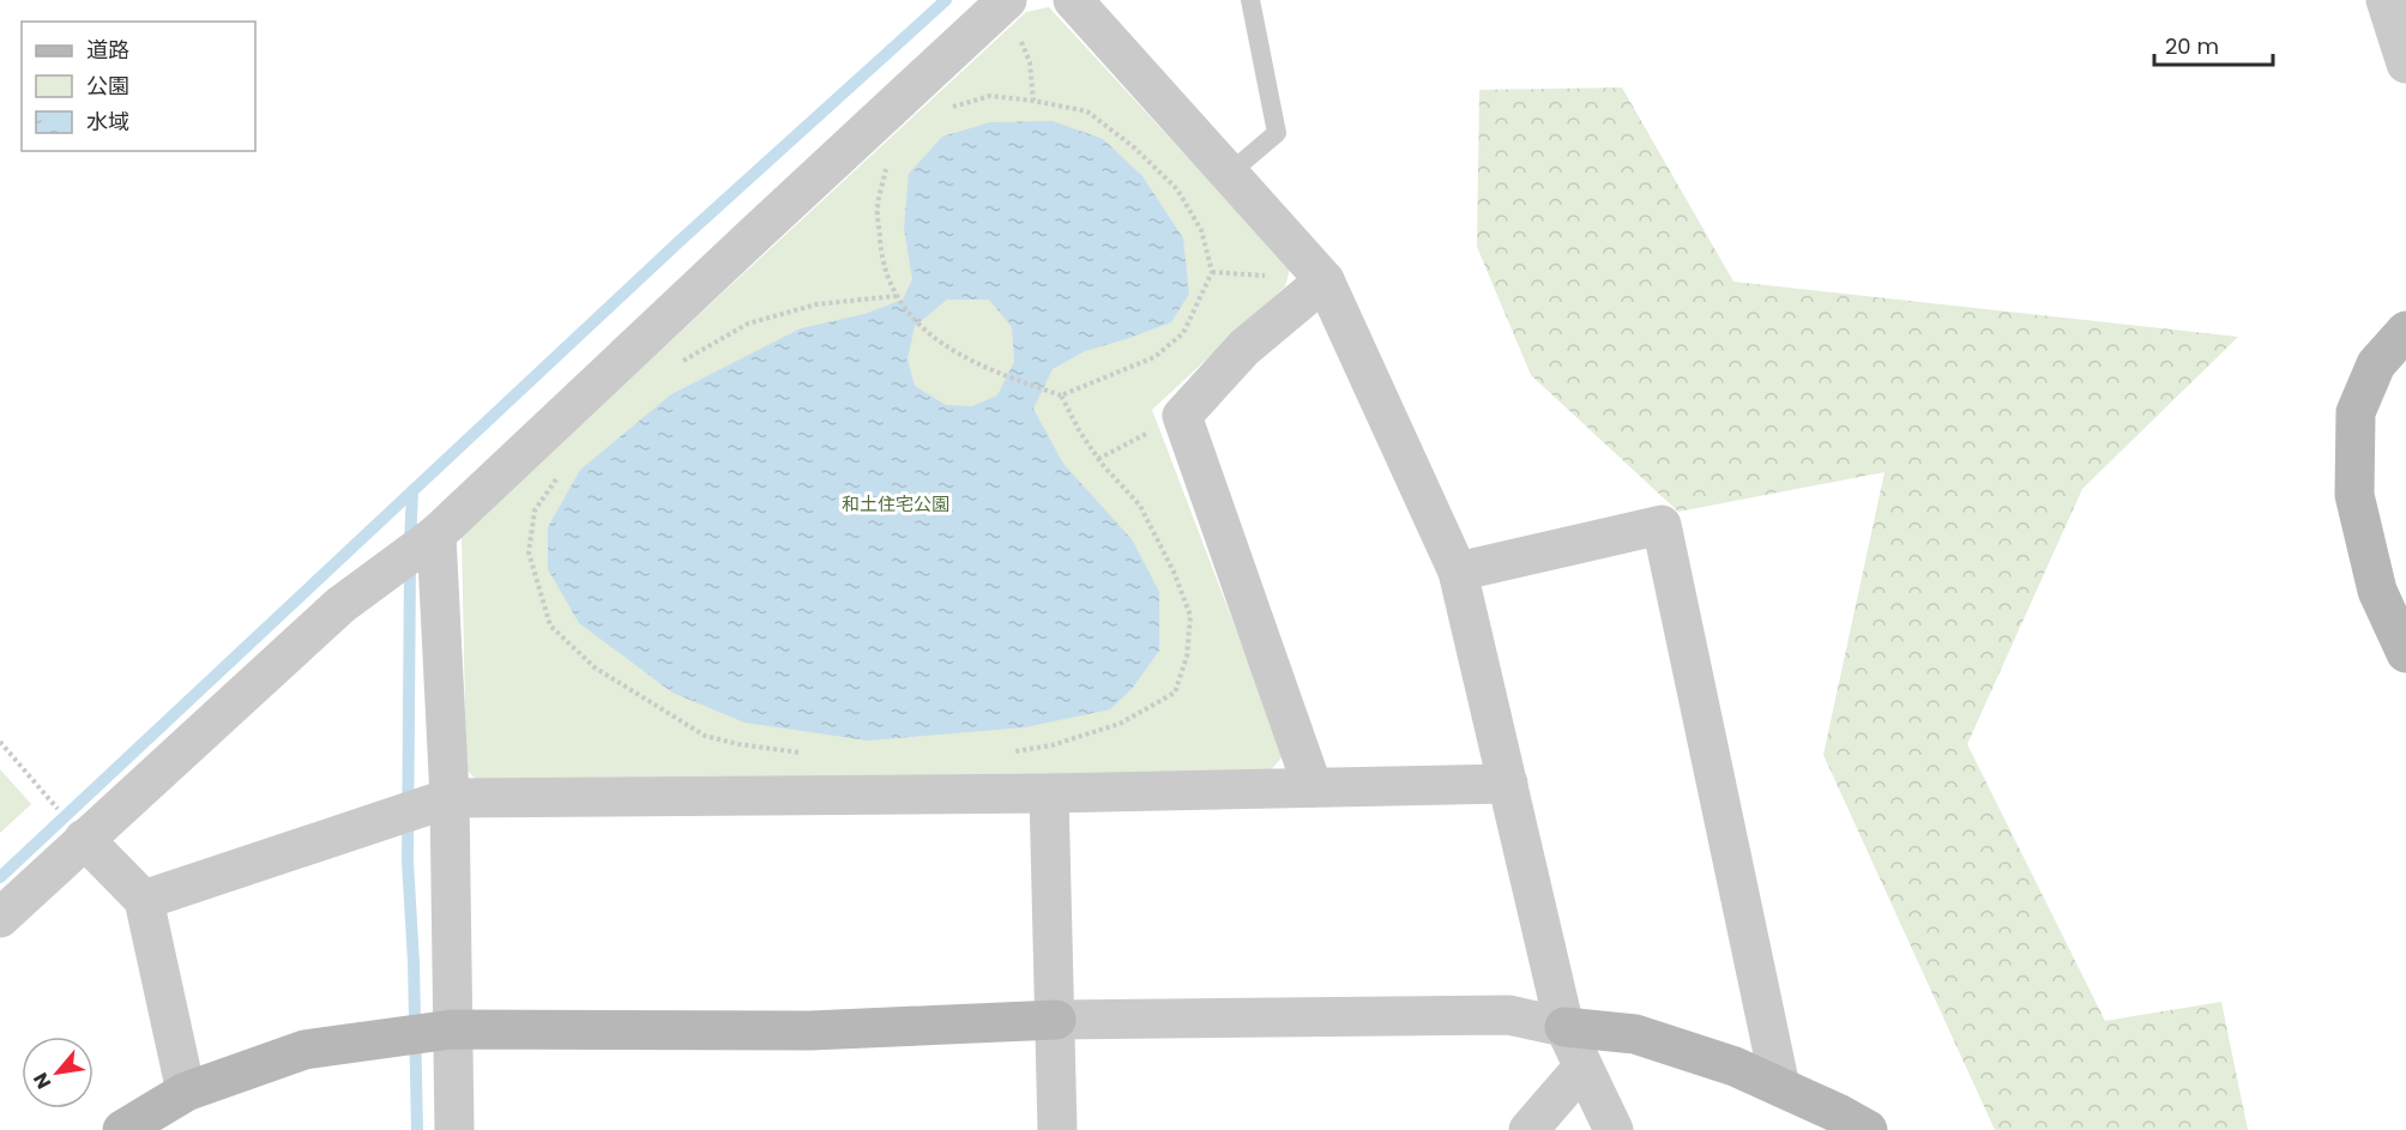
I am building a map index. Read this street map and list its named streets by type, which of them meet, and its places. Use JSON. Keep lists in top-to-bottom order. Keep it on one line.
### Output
{"parks":["和土住宅公園"],"legend":["道路","公園","水域"],"scale_bar":"20 m","north":"bottom left"}
